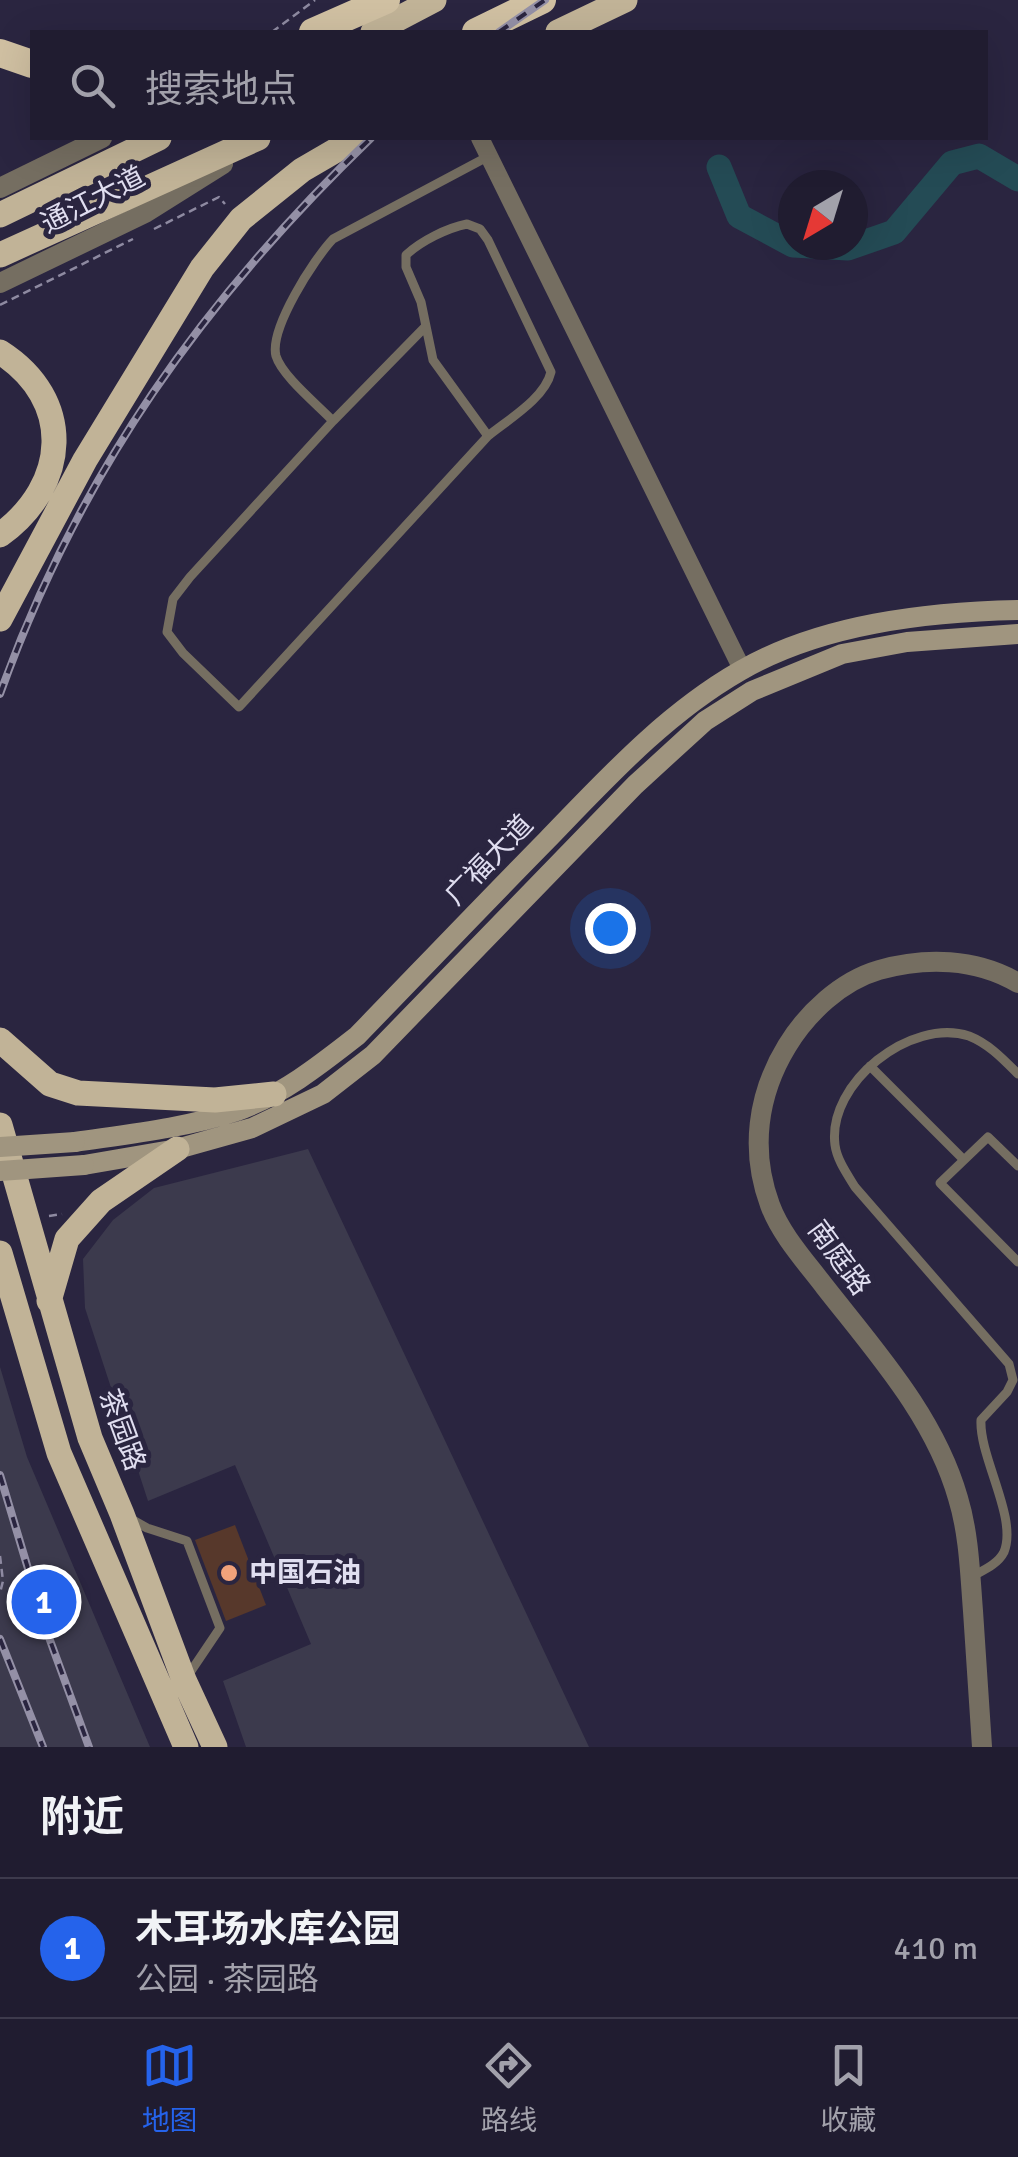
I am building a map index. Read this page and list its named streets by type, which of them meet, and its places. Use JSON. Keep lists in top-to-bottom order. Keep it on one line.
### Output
{"streets":{"main road":["通江大道","广福大道","茶园路"],"street":["南庭路"]},"places":["中国石油"],"north":"bottom left","page":{"search":"搜索地点","pins":"1","heading":"附近","list":[{"mark":"1","name":"木耳场水库公园","note":"公园 · 茶园路","value":"410 m"}],"nav":["地图","路线","收藏"]}}
